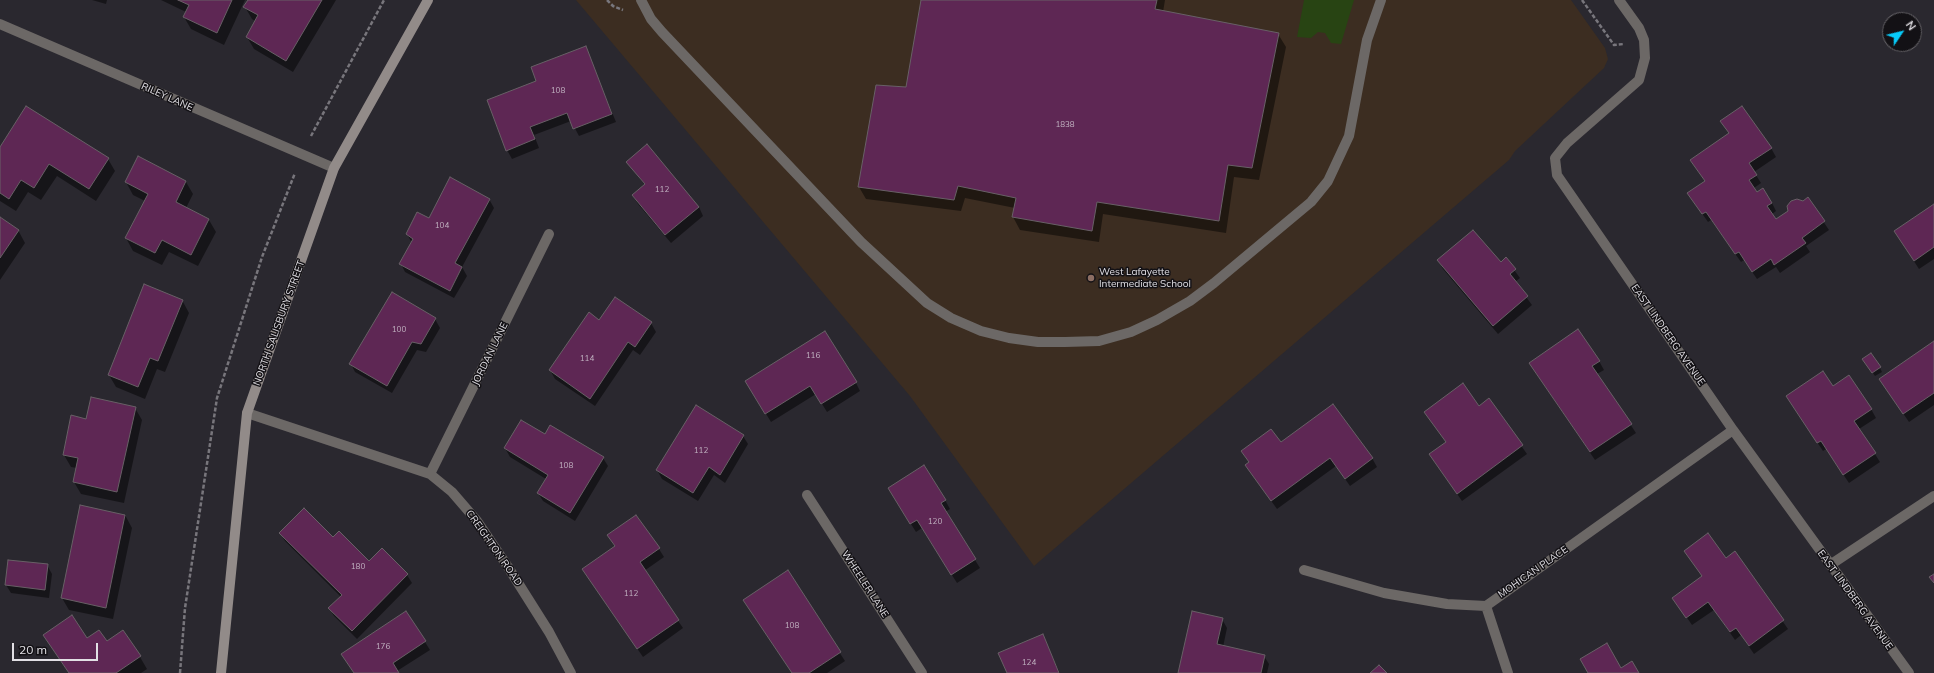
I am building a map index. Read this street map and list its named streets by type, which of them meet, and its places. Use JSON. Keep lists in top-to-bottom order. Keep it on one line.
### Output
{"streets":{"street":["RILEY LANE","NORTH SALISBURY STREET","EAST LINDBERG AVENUE","JORDAN LANE","CREIGHTON ROAD","MOHICAN PLACE","WHEELER LANE"]},"crossings":[["RILEY LANE","NORTH SALISBURY STREET"],["NORTH SALISBURY STREET","CREIGHTON ROAD"],["EAST LINDBERG AVENUE","MOHICAN PLACE"],["JORDAN LANE","CREIGHTON ROAD"]],"places":["West Lafayette Intermediate School"],"house_numbers":["108","1838","112","104","100","116","114","112","108","120","180","112","108","176","124"],"scale_bar":"20 m","north":"top right"}
